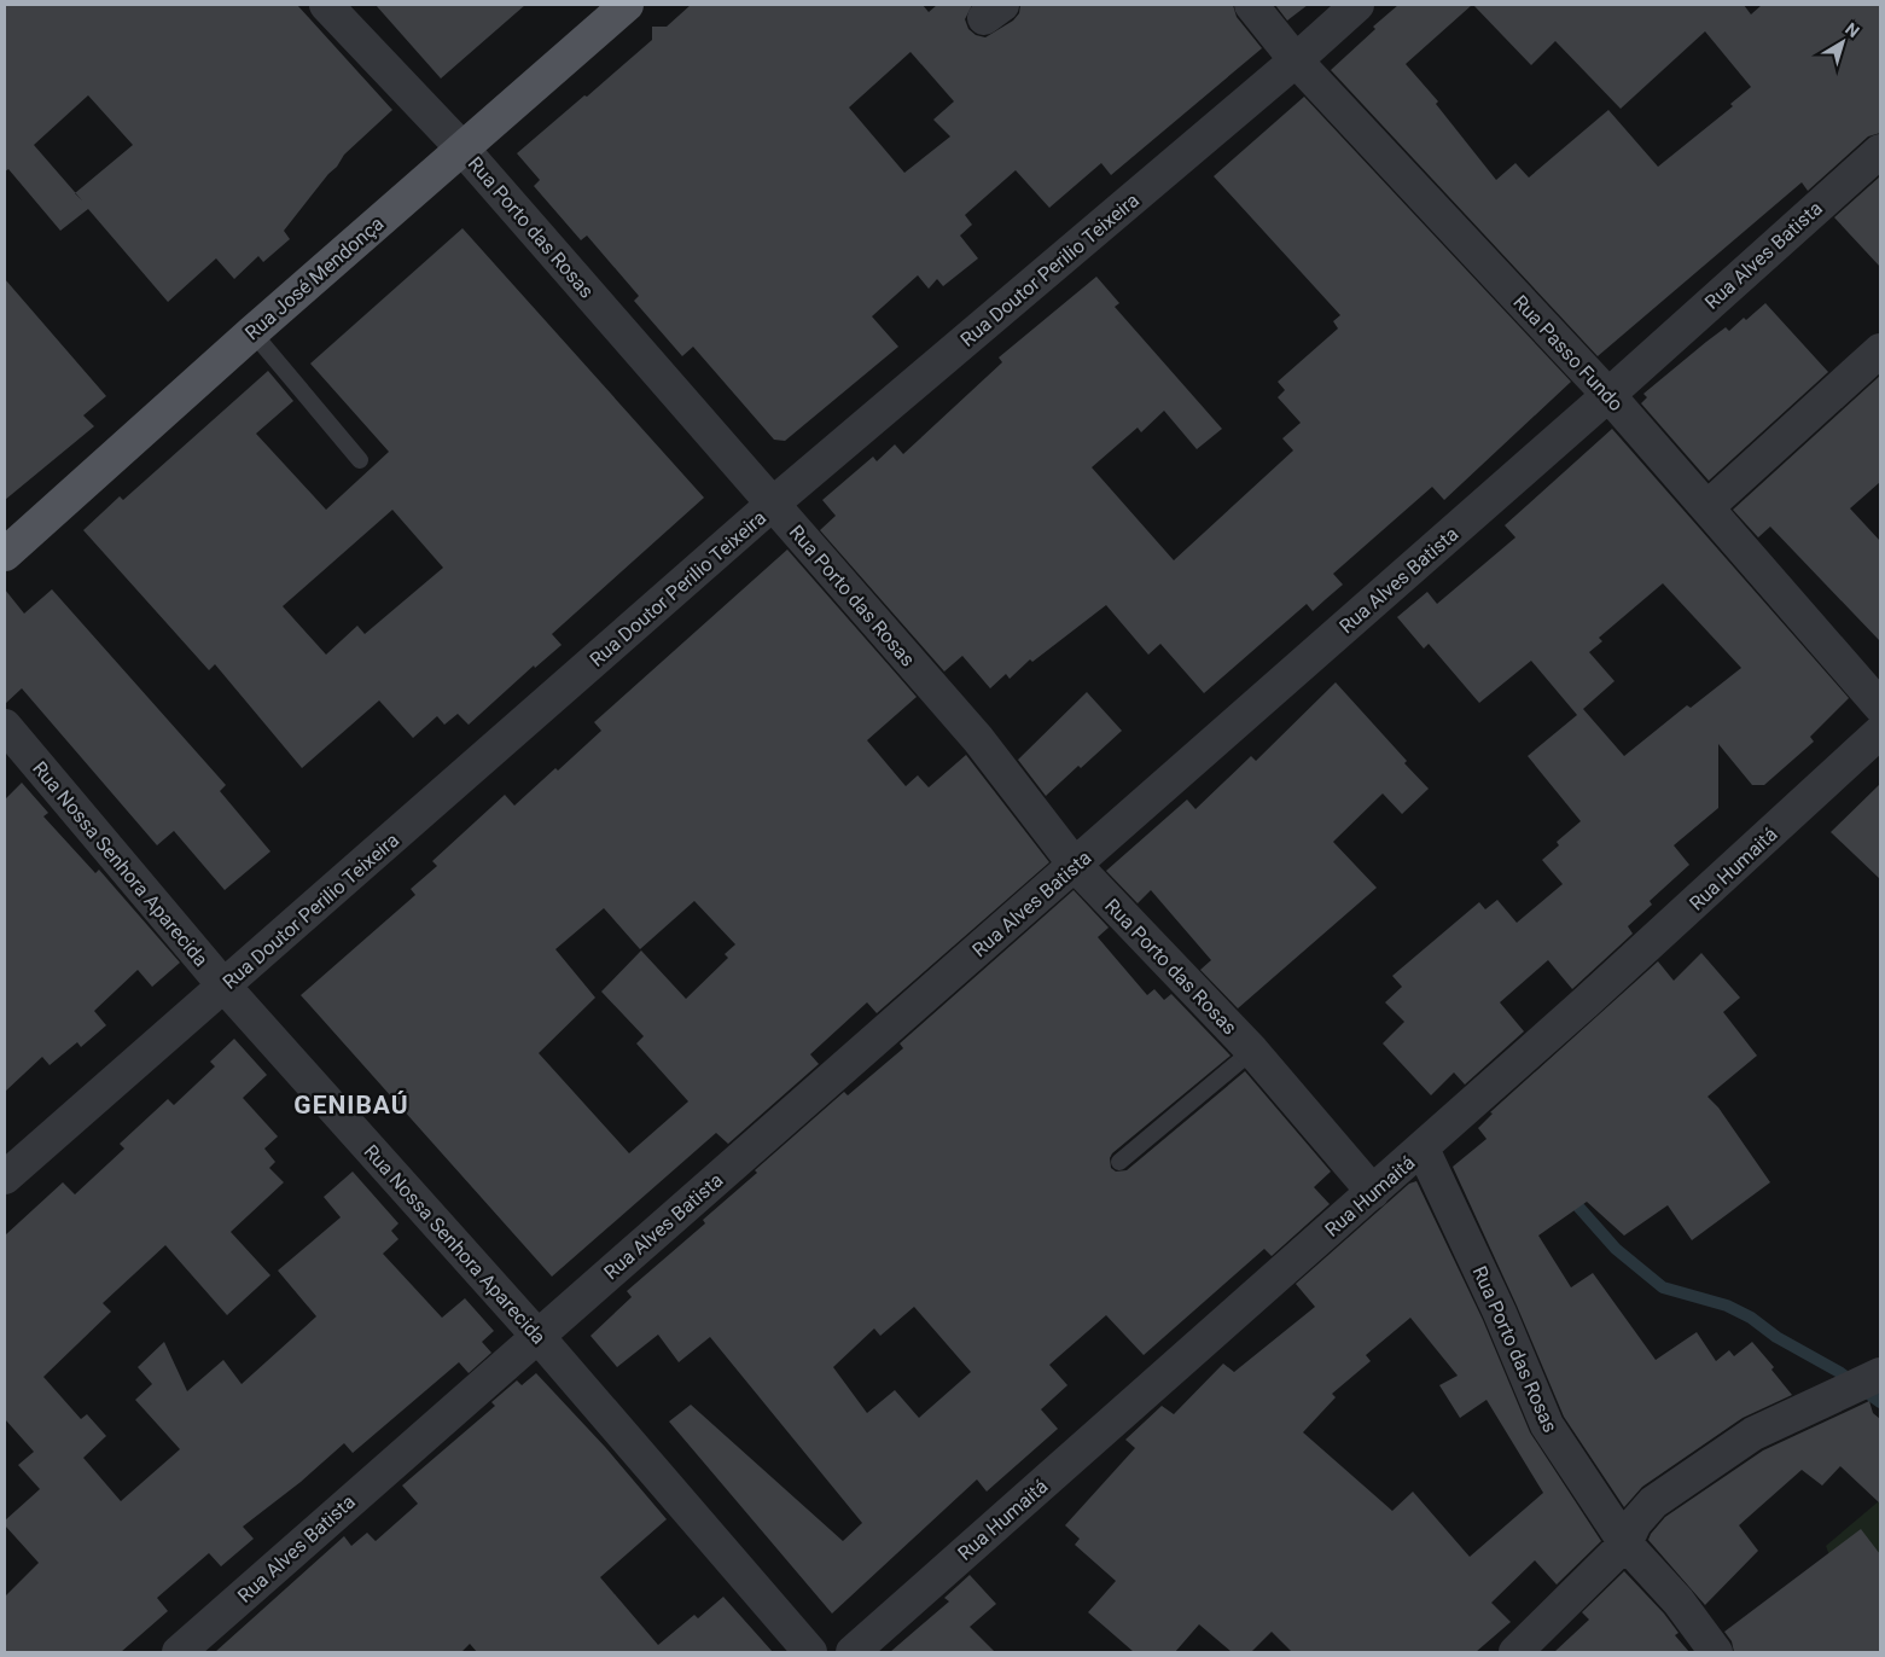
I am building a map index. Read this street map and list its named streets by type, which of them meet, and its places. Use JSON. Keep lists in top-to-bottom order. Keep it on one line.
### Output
{"streets":{"main road":["Rua José Mendonça"],"street":["Rua Porto das Rosas","Rua Alves Batista","Rua Doutor Perilio Teixeira","Rua Passo Fundo","Rua Nossa Senhora Aparecida","Rua Humaitá"]},"crossings":[["Rua Porto das Rosas","Rua Alves Batista"],["Rua Porto das Rosas","Rua Doutor Perilio Teixeira"],["Rua Porto das Rosas","Rua José Mendonça"],["Rua Porto das Rosas","Rua Humaitá"],["Rua Alves Batista","Rua Passo Fundo"],["Rua Alves Batista","Rua Nossa Senhora Aparecida"],["Rua Doutor Perilio Teixeira","Rua Passo Fundo"],["Rua Doutor Perilio Teixeira","Rua Nossa Senhora Aparecida"]],"districts":["GENIBAÚ"],"north":"top right"}
